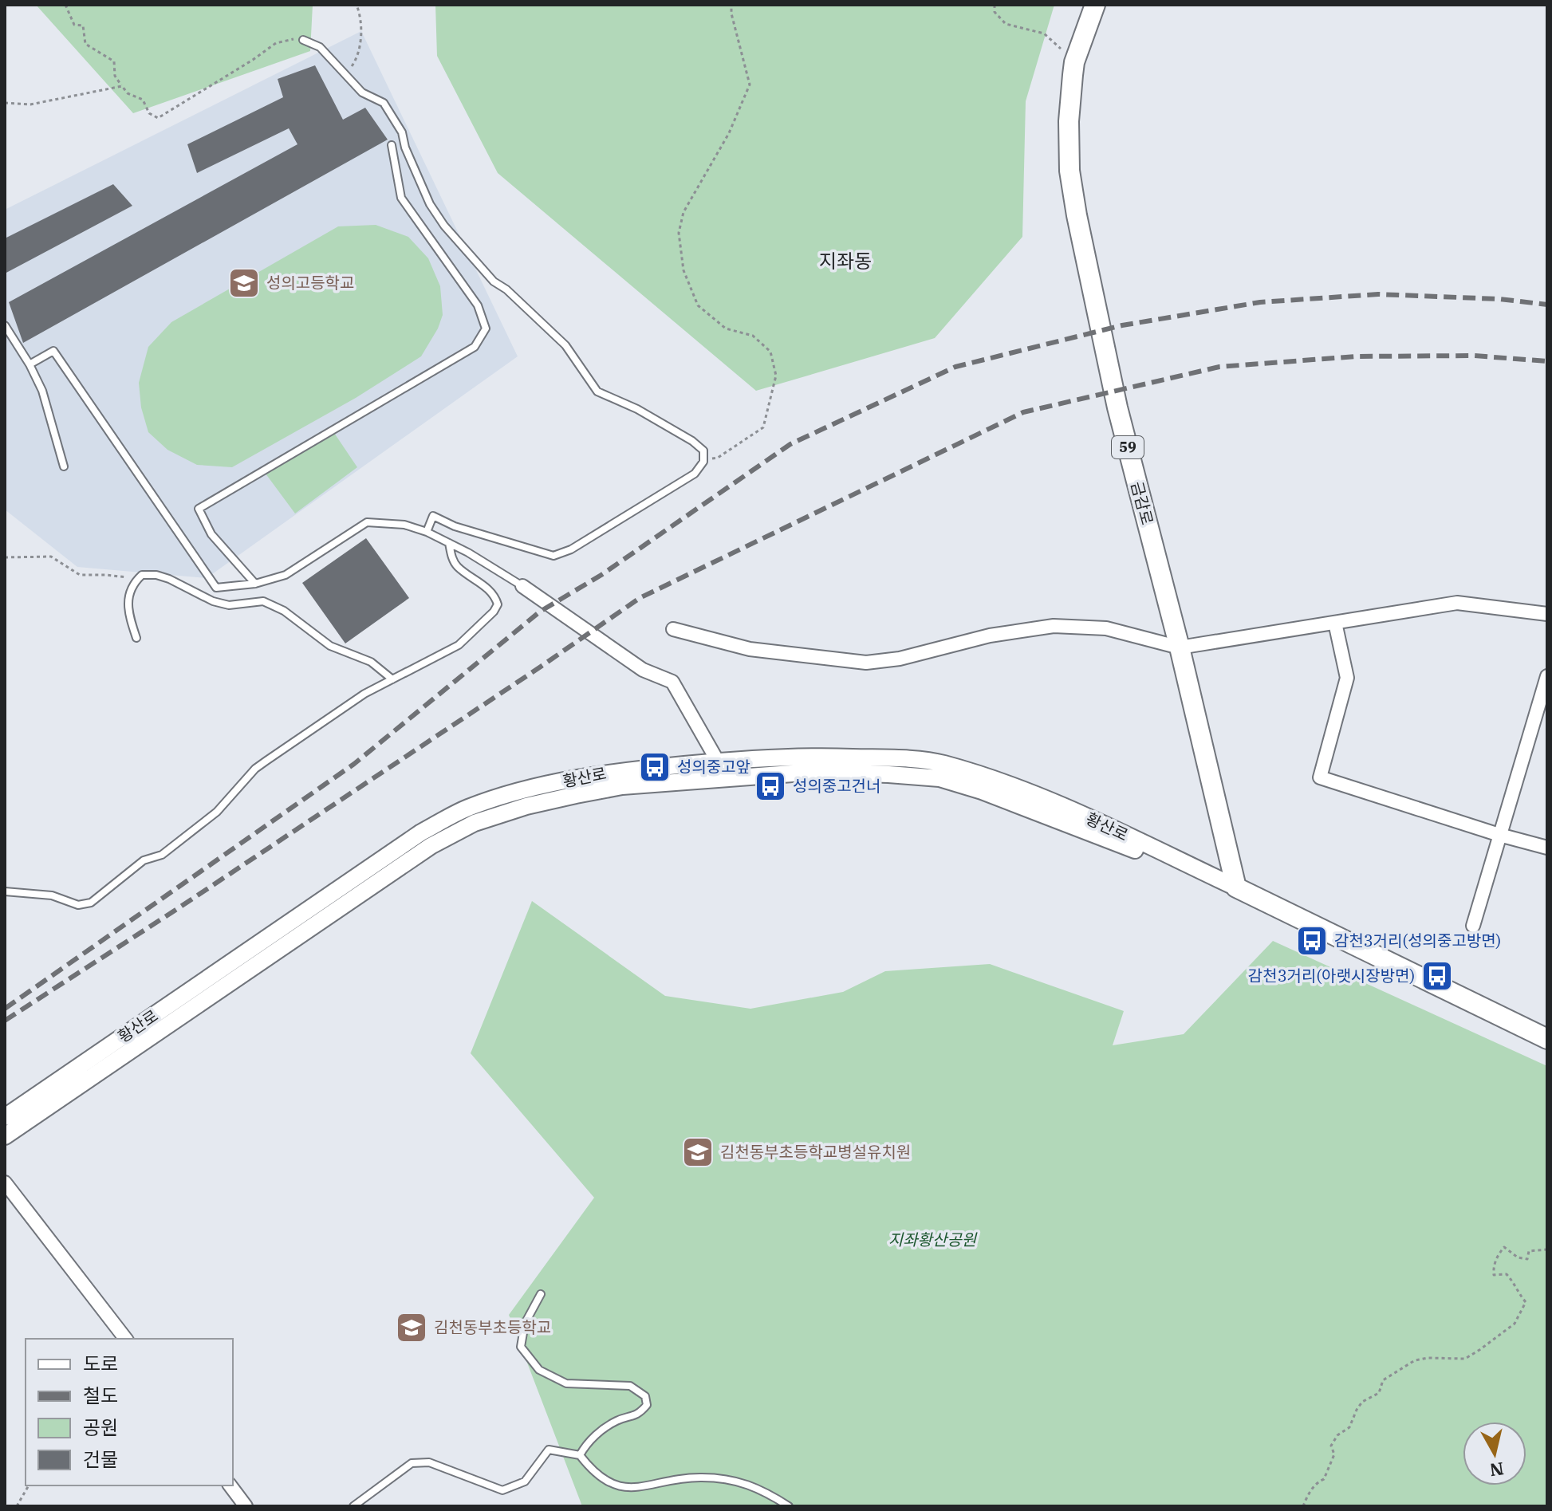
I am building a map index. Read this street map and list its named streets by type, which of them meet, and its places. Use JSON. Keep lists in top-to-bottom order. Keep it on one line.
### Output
{"streets":{"main road":["59","금감로","황산로"]},"crossings":[["금감로","황산로"]],"districts":["지좌동"],"parks":["지좌황산공원"],"places":{"school or university":["성의고등학교","김천동부초등학교병설유치원","김천동부초등학교"],"bus stop":["성의중고앞","성의중고건너","감천3거리(성의중고방면)","감천3거리(아랫시장방면)"]},"legend":["도로","철도","공원","건물"],"north":"bottom"}
